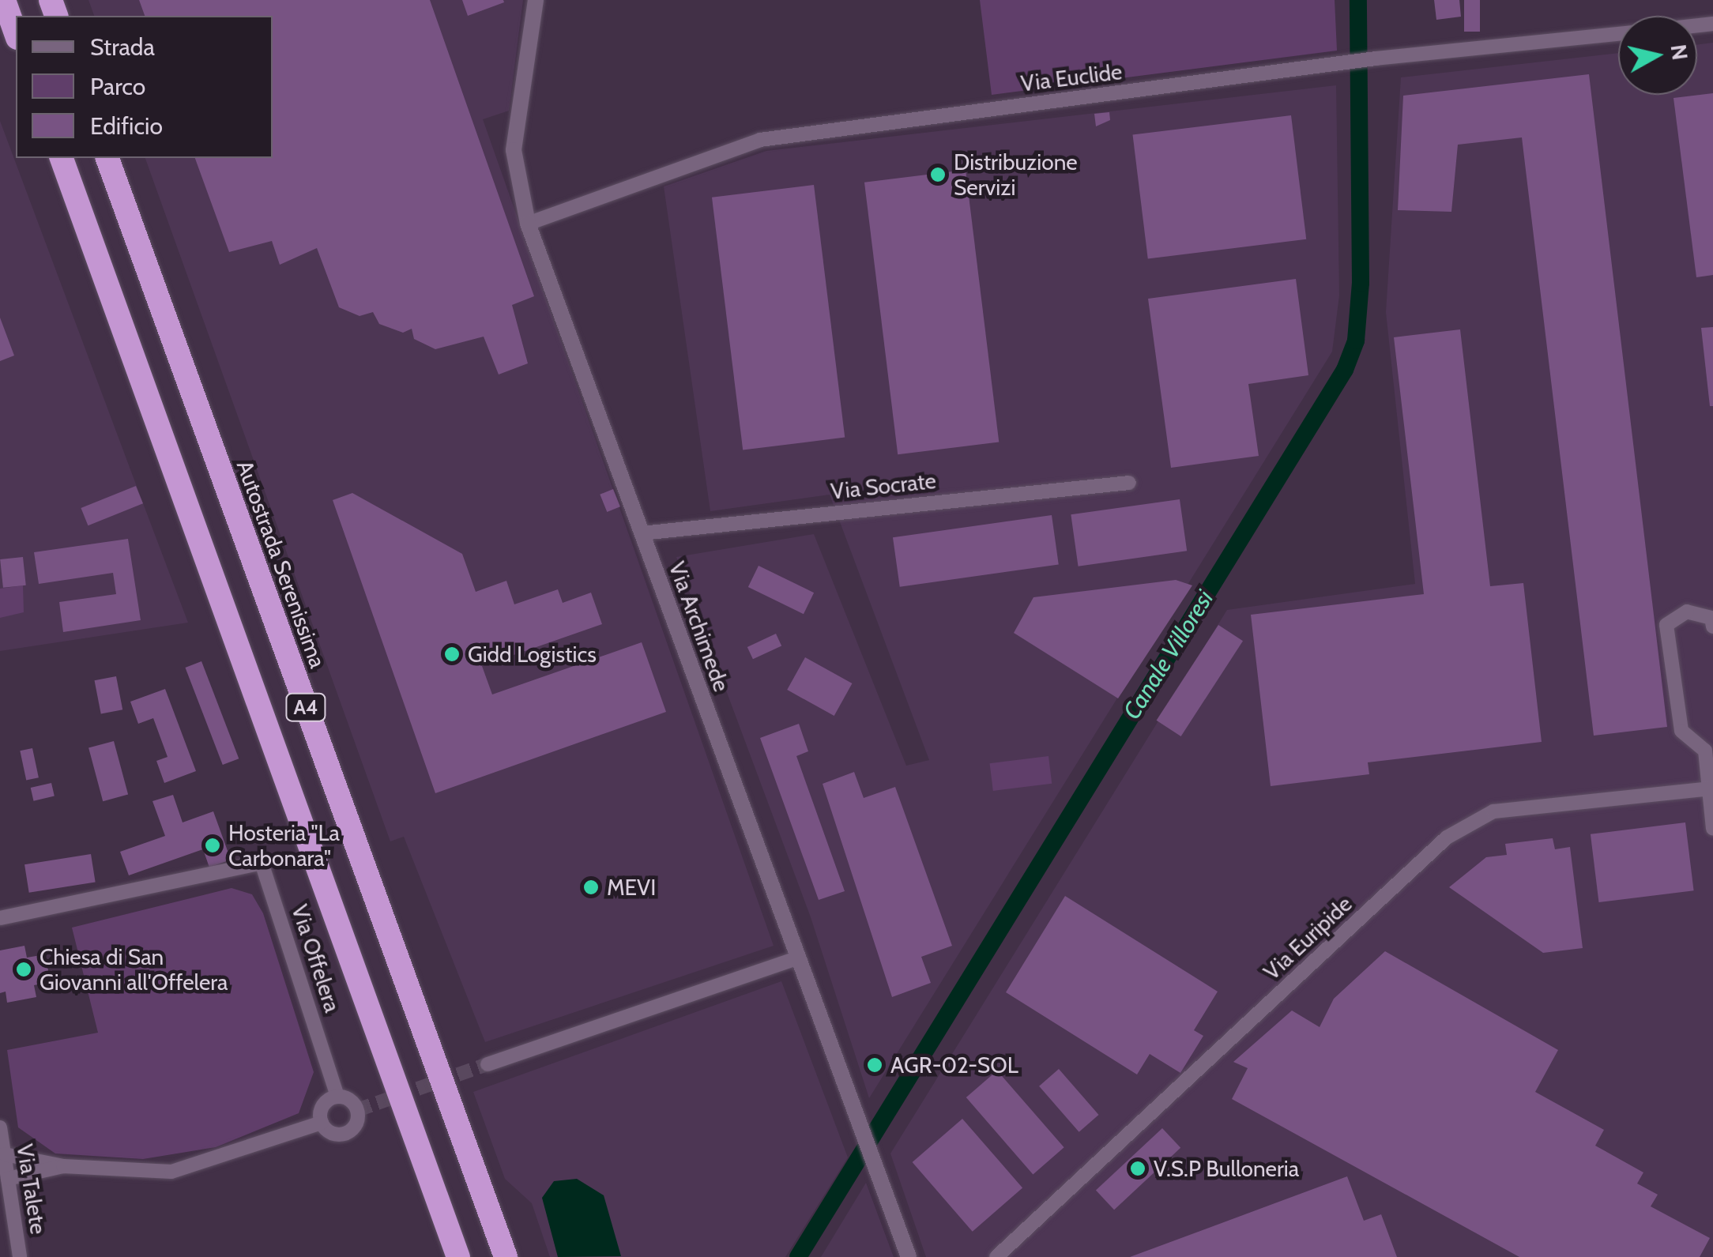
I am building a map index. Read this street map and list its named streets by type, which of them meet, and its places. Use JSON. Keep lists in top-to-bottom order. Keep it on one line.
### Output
{"streets":{"highway":["Autostrada Serenissima","A4"],"street":["Via Euclide","Via Socrate","Via Archimede","Via Euripide","Via Offelera","Via Talete"]},"crossings":[["Via Euclide","Via Archimede"],["Via Socrate","Via Archimede"],["Via Offelera","Via Talete"]],"water":["Canale Villoresi"],"places":["Distribuzione Servizi","Gidd Logistics","Hosteria \"La Carbonara\"","MEVI","Chiesa di San Giovanni all'Offelera","AGR-02-SOL","V.S.P Bulloneria"],"legend":["Strada","Parco","Edificio"],"north":"right"}
